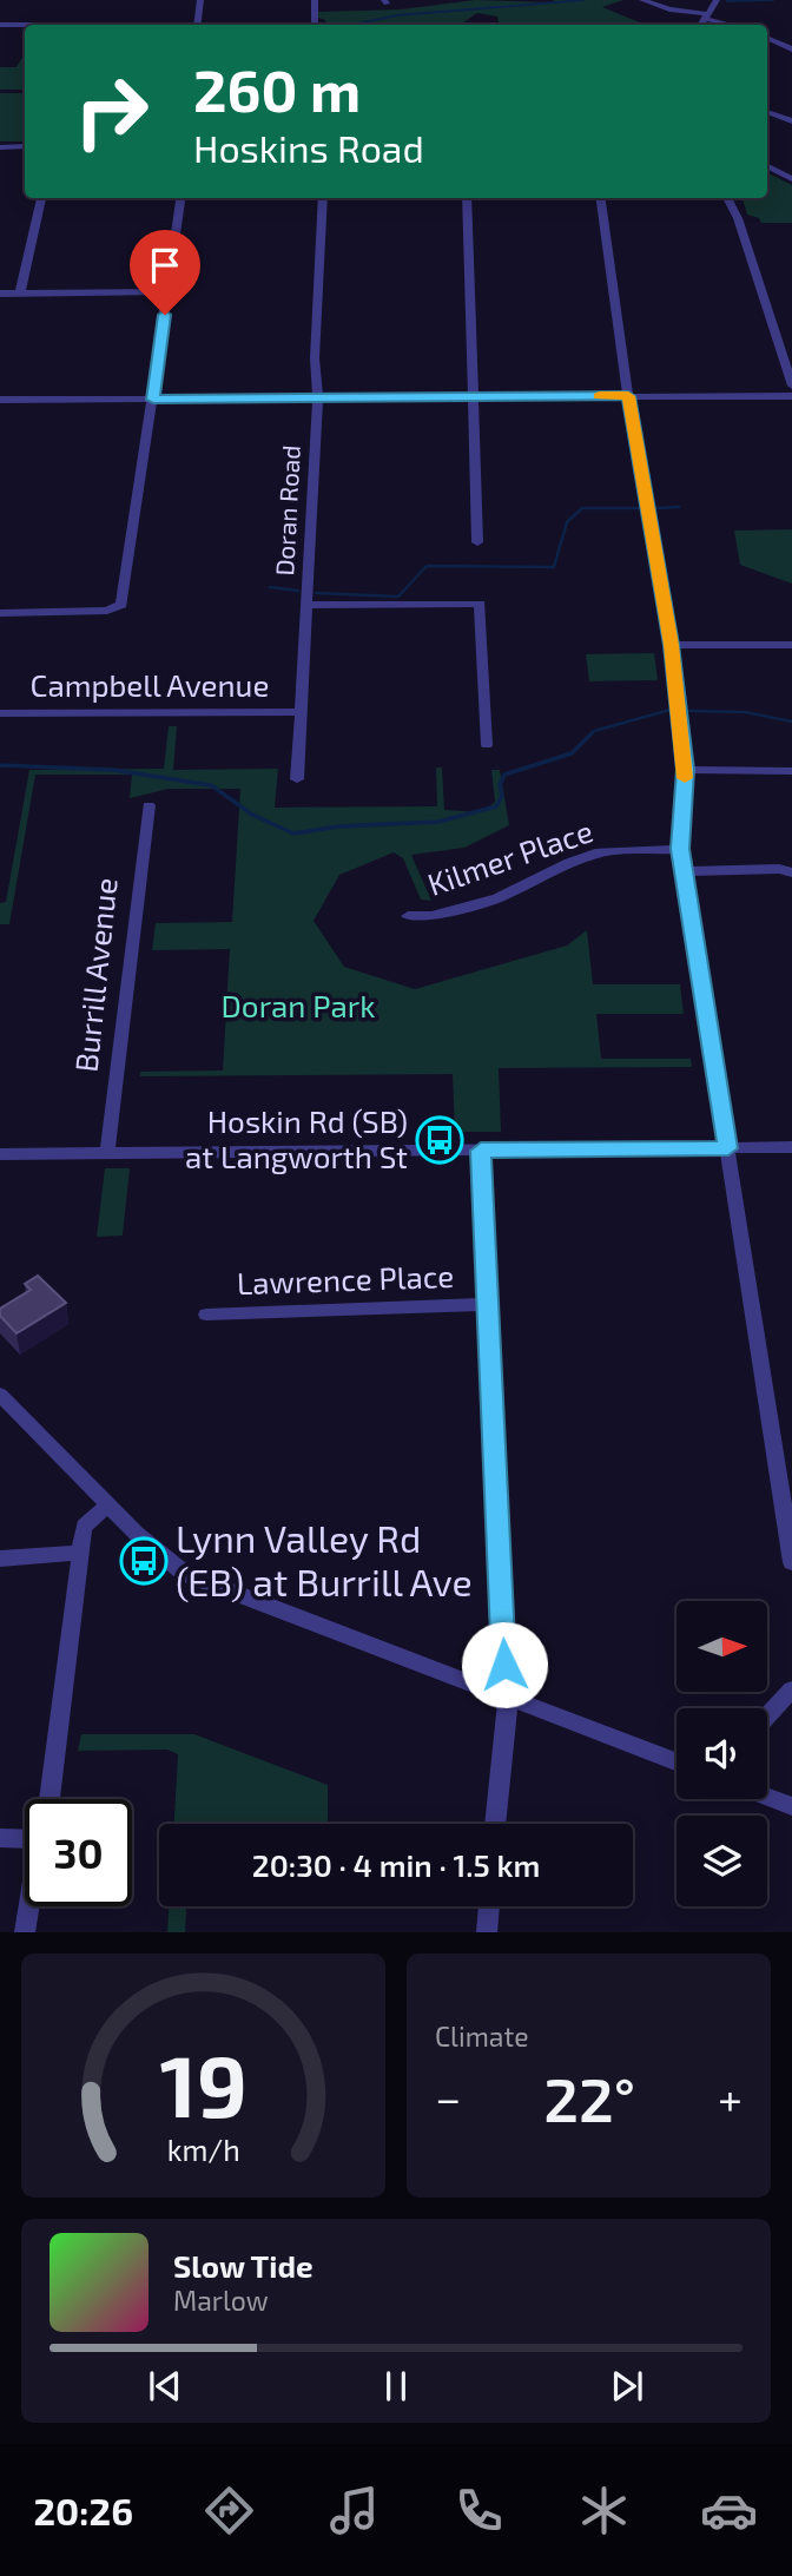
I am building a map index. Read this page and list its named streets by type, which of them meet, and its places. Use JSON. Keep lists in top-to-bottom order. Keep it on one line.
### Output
{"streets":{"street":["Doran Road","Campbell Avenue","Kilmer Place","Burrill Avenue","Lawrence Place"]},"crossings":[["Doran Road","Campbell Avenue"]],"parks":["Doran Park"],"places":{"bus stop":["Hoskin Rd (SB) at Langworth St","Lynn Valley Rd (EB) at Burrill Ave"]},"north":"right","page":{"turn":["260 m","Hoskins Road"],"limit":"30","trip":"20:30 · 4 min · 1.5 km","tile":"Climate","heat":["−","22°","+"],"song":["Slow Tide","Marlow"],"tabs":"20:26","gauge":["19","km/h"]}}
